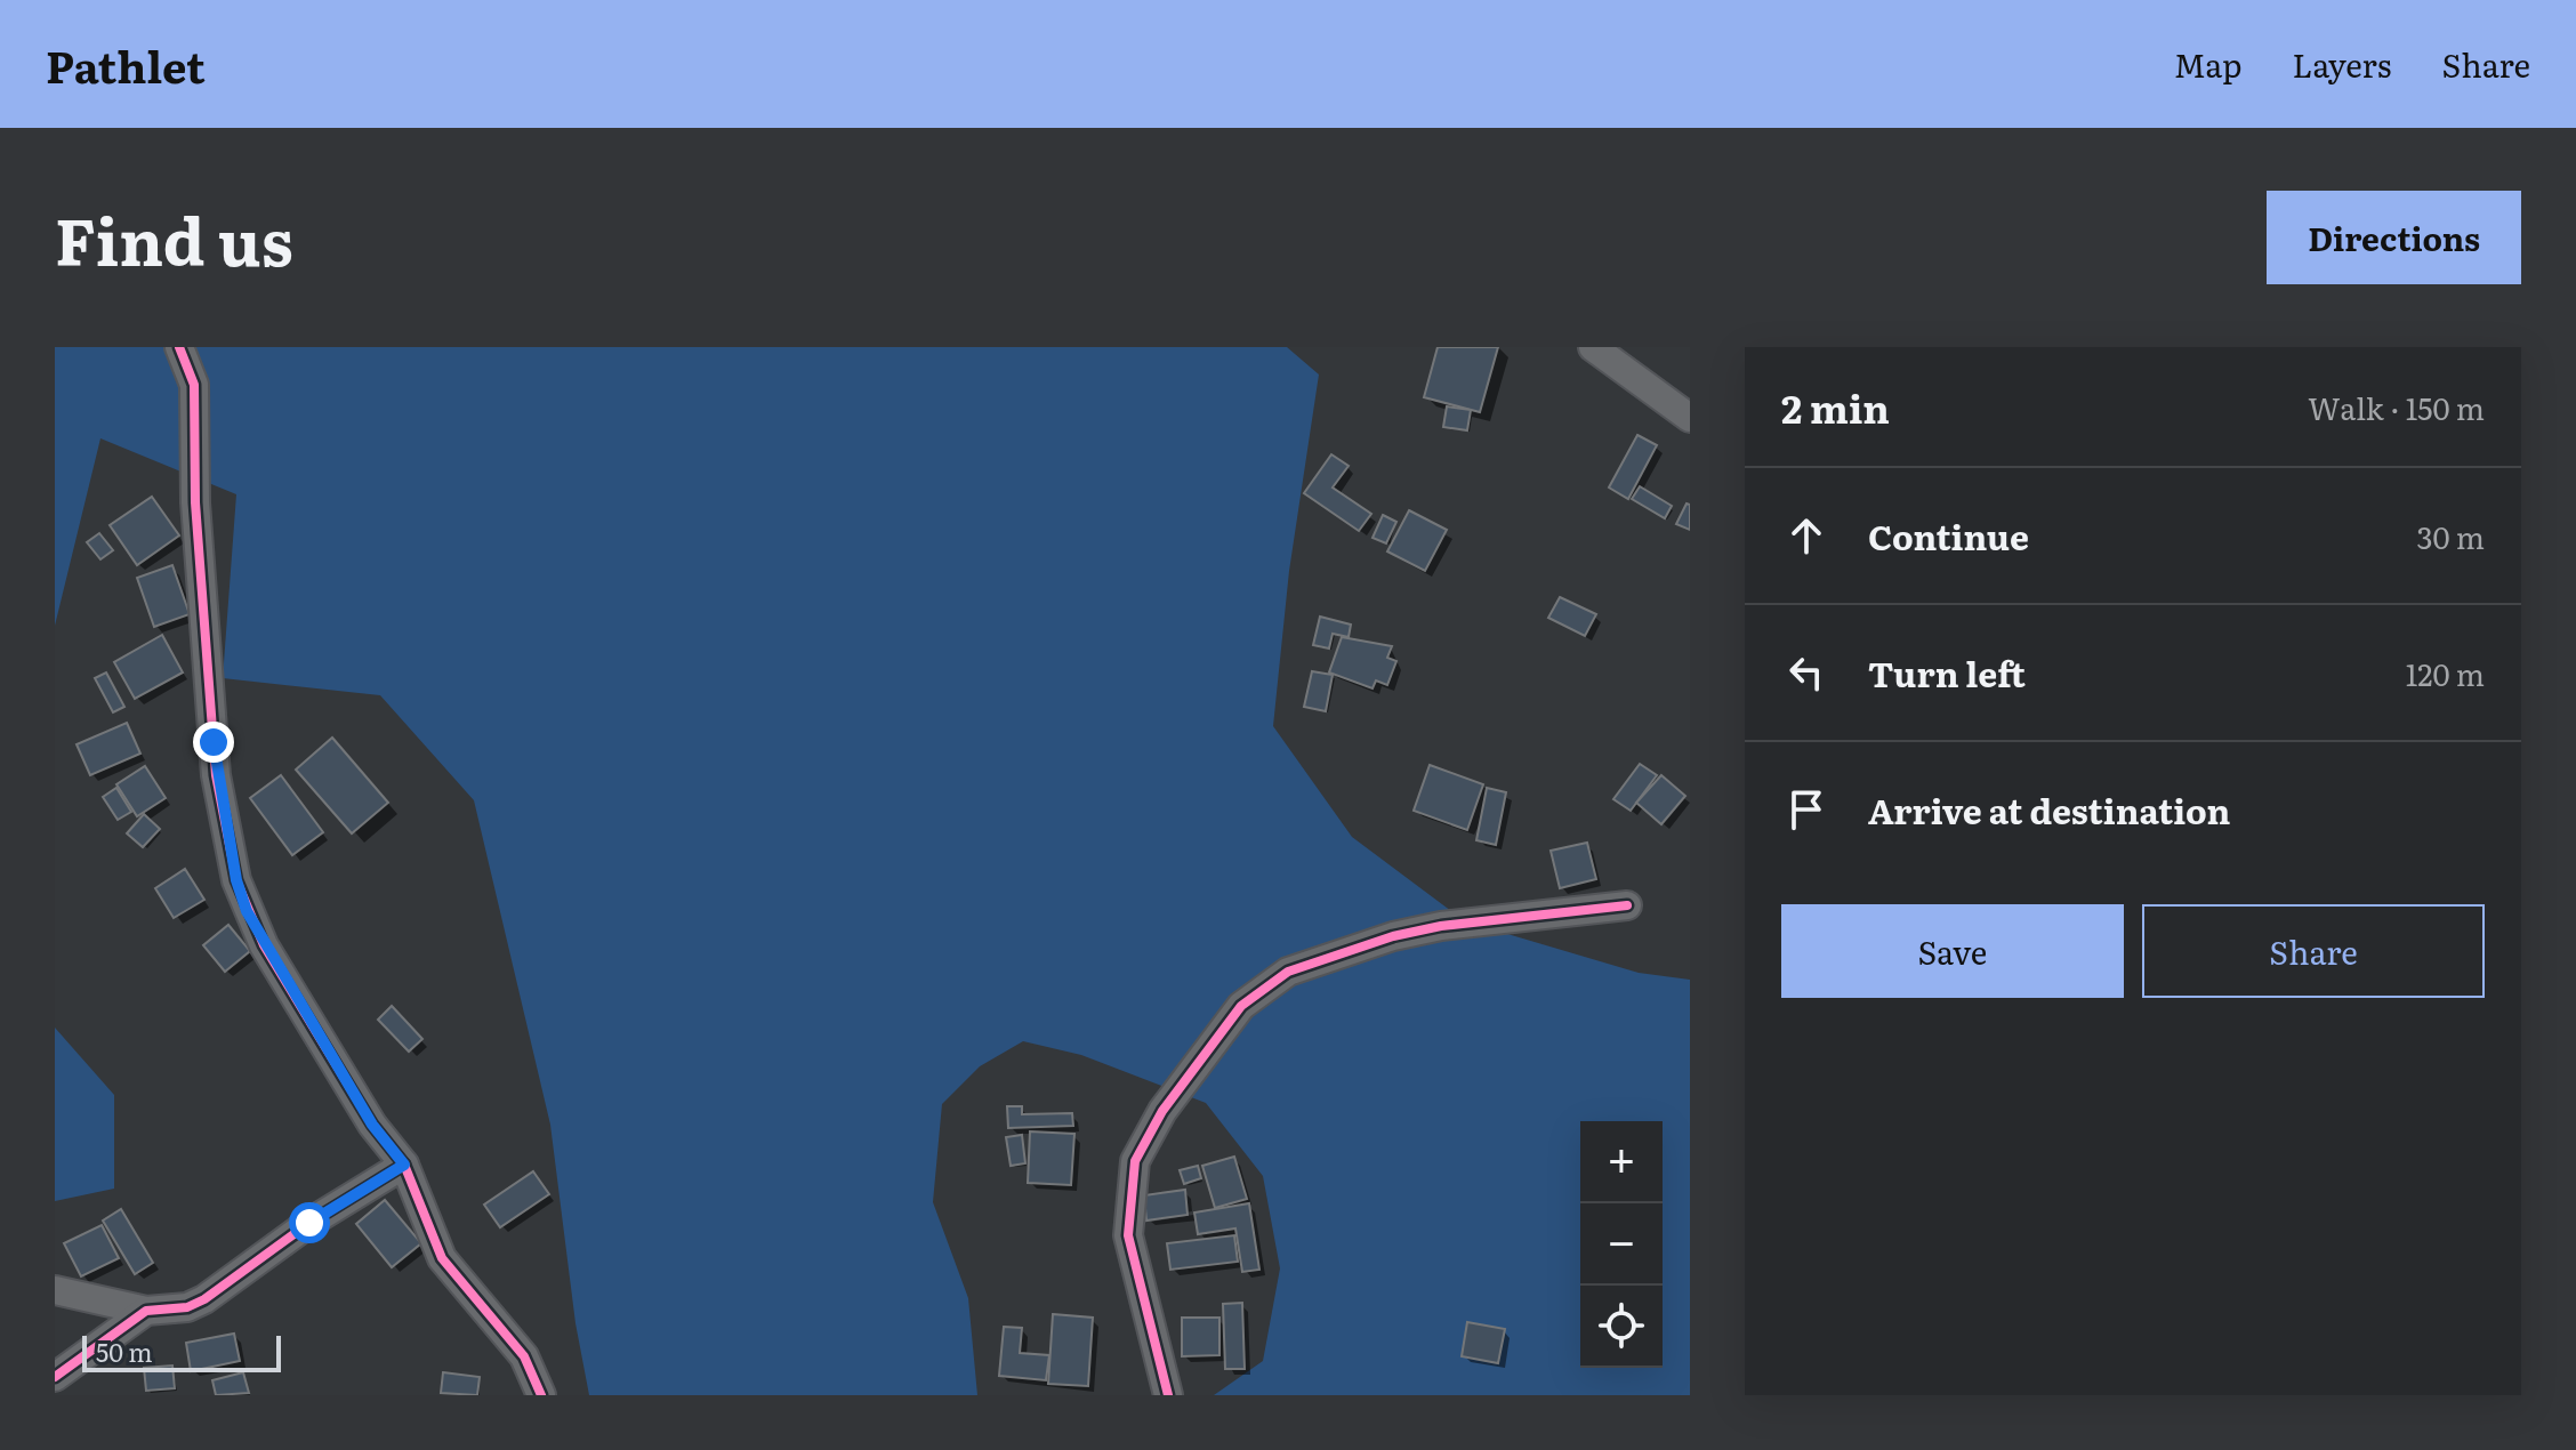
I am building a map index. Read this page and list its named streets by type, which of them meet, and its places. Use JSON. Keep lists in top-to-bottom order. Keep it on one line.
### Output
{"scale_bar":"50 m","page":{"header":"Pathlet","nav":["Map","Layers","Share"],"title":"Find us","buttons":["Directions",["Save","Share"]],"heading":["2 min","Walk · 150 m"],"list":[["Continue","30 m"],["Turn left","120 m"],"Arrive at destination"],"map_buttons":["+","−"],"scale":"50 m"}}
